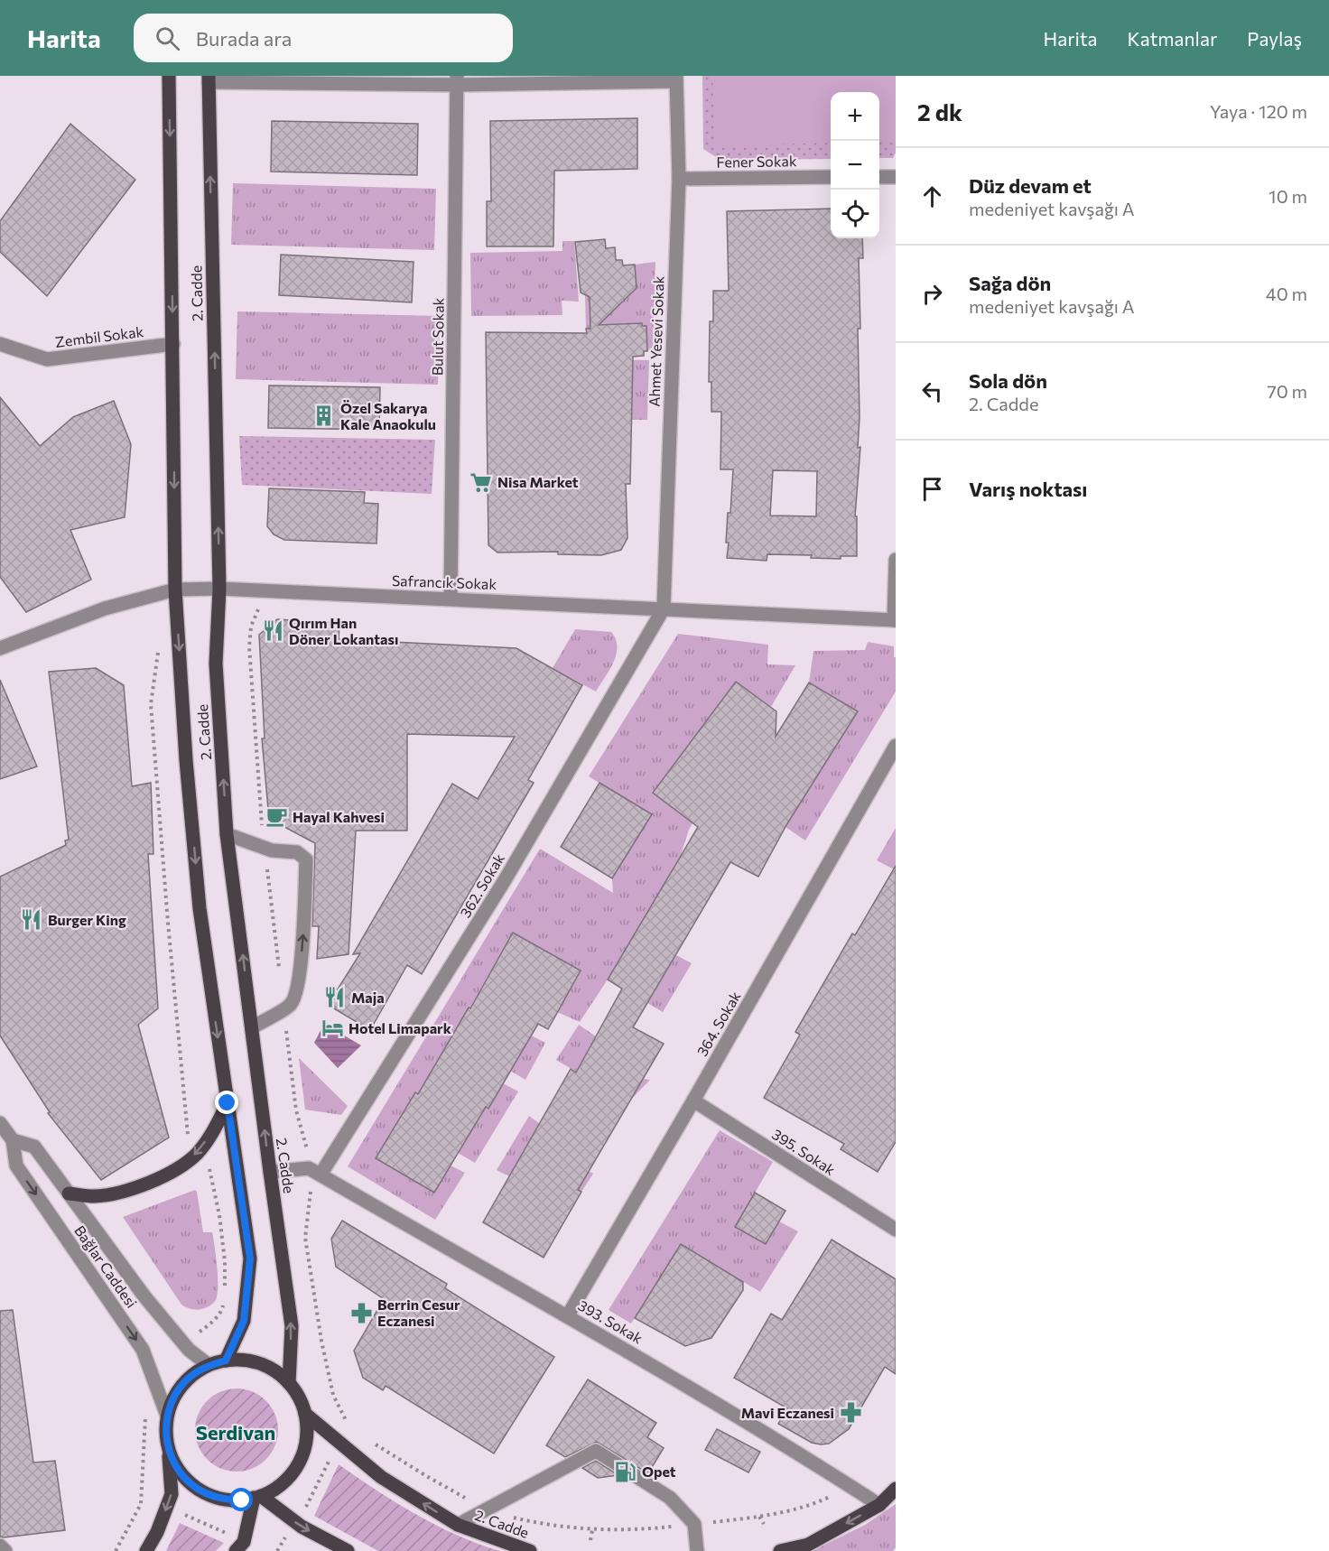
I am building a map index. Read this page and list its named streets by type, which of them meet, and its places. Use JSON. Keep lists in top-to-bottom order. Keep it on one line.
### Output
{"streets":{"main road":["2. Cadde"],"street":["Fener Sokak","Zembil Sokak","Bulut Sokak","Ahmet Yesevi Sokak","Safrancık Sokak","362. Sokak","364. Sokak","395. Sokak","Bağlar Caddesi","393. Sokak"]},"crossings":[["Fener Sokak","Ahmet Yesevi Sokak"],["2. Cadde","Zembil Sokak"],["2. Cadde","Safrancık Sokak"],["2. Cadde","Bağlar Caddesi"],["2. Cadde","393. Sokak"],["Bulut Sokak","Safrancık Sokak"],["Ahmet Yesevi Sokak","Safrancık Sokak"],["Ahmet Yesevi Sokak","362. Sokak"],["Safrancık Sokak","362. Sokak"],["362. Sokak","393. Sokak"],["364. Sokak","395. Sokak"],["364. Sokak","393. Sokak"]],"districts":["Serdivan"],"places":{"building":["Özel Sakarya Kale Anaokulu"],"supermarket":["Nisa Market"],"restaurant":["Qırım Han Döner Lokantası","Burger King","Maja"],"cafe":["Hayal Kahvesi"],"hotel":["Hotel Limapark"],"pharmacy":["Berrin Cesur Eczanesi","Mavi Eczanesi"],"fuel station":["Opet"]},"page":{"header":"Harita","search":"Burada ara","nav":["Harita","Katmanlar","Paylaş"],"heading":["2 dk","Yaya · 120 m"],"map_buttons":["+","−"],"list":[["Düz devam et","medeniyet kavşağı A","10 m"],["Sağa dön","medeniyet kavşağı A","40 m"],["Sola dön","2. Cadde","70 m"],"Varış noktası"]}}
